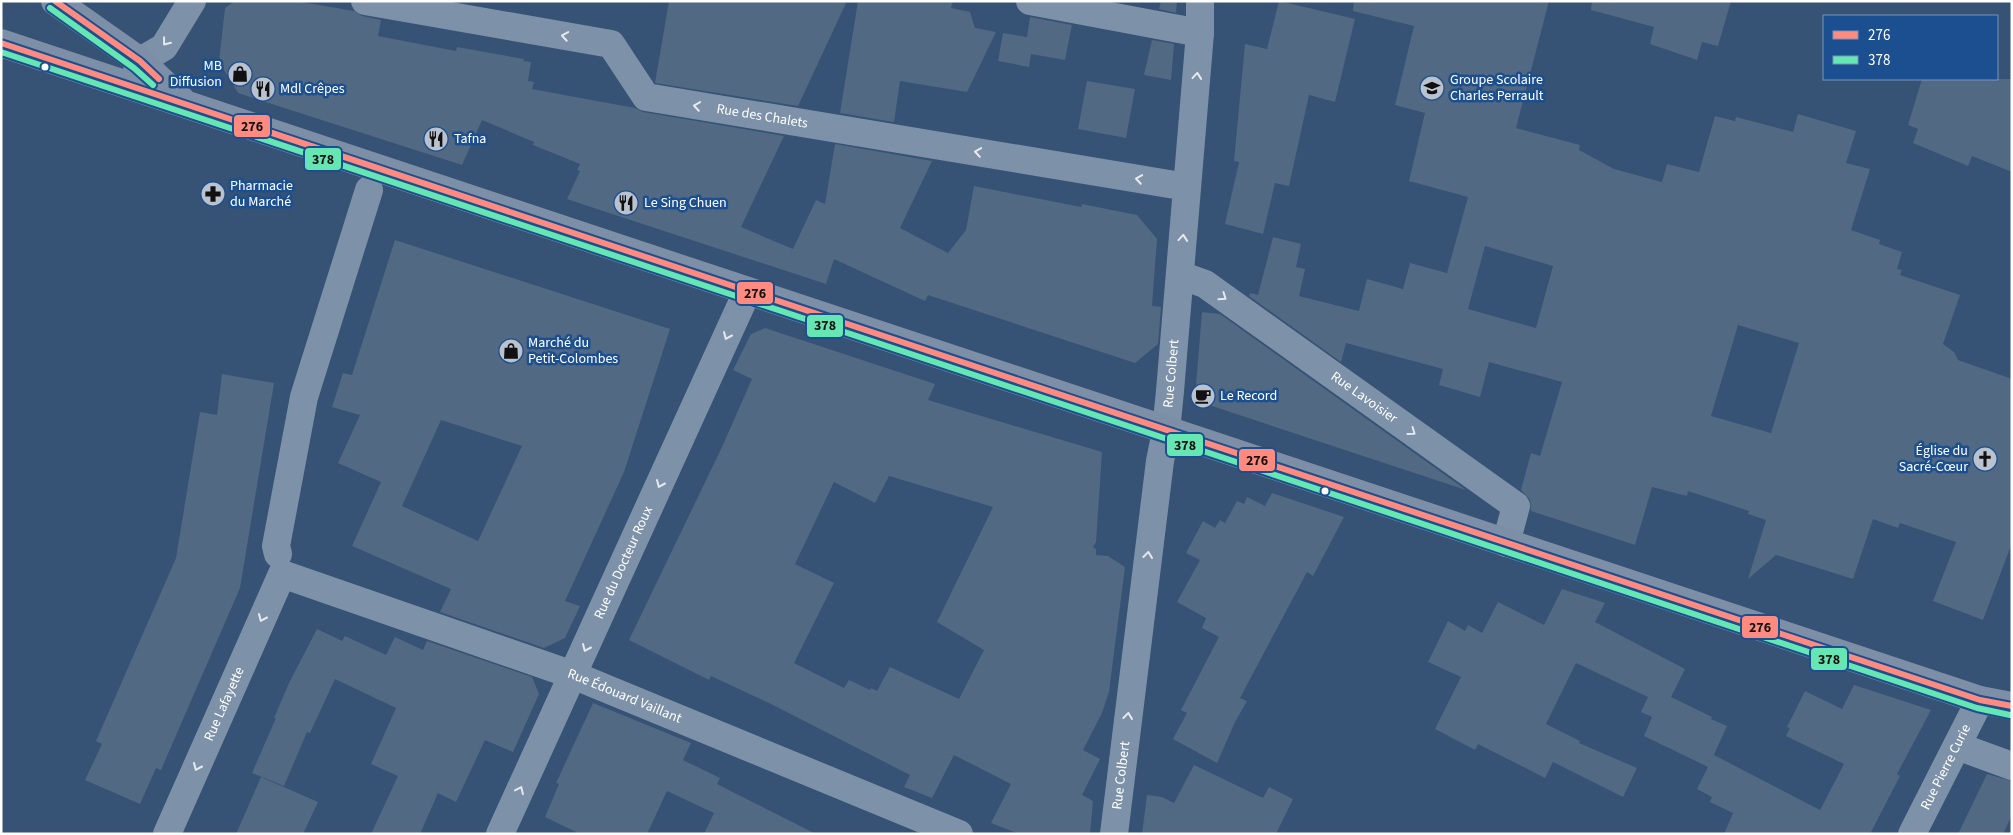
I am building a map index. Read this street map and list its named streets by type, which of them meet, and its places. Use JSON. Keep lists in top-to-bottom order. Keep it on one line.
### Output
{"streets":{"street":["Rue des Chalets","Rue Colbert","Rue Lavoisier","Rue du Docteur Roux","Rue Édouard Vaillant","Rue Lafayette","Rue Pierre Curie"]},"crossings":[["Rue des Chalets","Rue Colbert"],["Rue Colbert","Rue Lavoisier"],["Rue du Docteur Roux","Rue Édouard Vaillant"],["Rue Édouard Vaillant","Rue Lafayette"]],"one_way":["Rue des Chalets","Rue Colbert","Rue Lavoisier","Rue Lafayette"],"places":{"shop":["MB Diffusion","Marché du Petit-Colombes"],"school or university":["Groupe Scolaire Charles Perrault"],"restaurant":["Mdl Crêpes","Tafna","Le Sing Chuen"],"pharmacy":["Pharmacie du Marché"],"cafe":["Le Record"],"church":["Église du Sacré-Cœur"]},"lines":["transit line 276","transit line 378"],"legend":["276","378"]}
